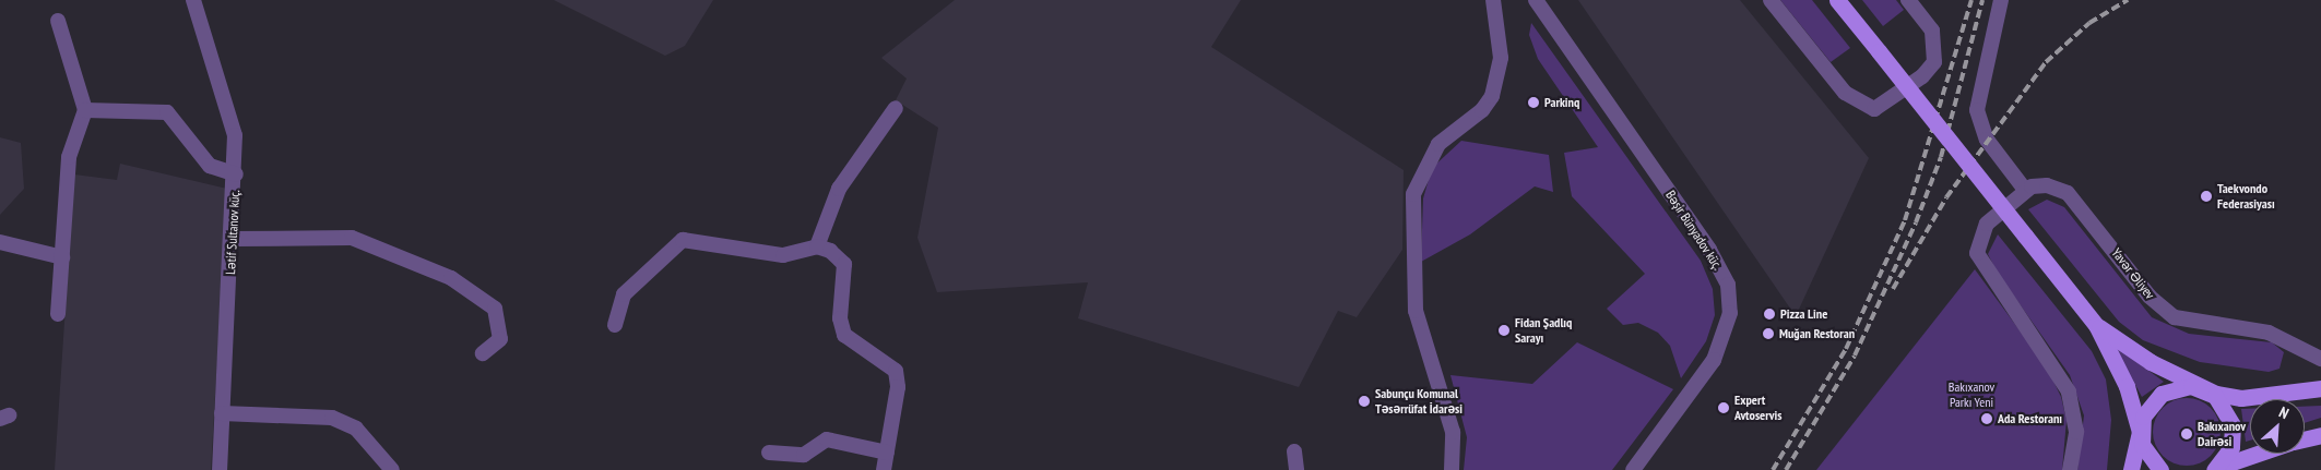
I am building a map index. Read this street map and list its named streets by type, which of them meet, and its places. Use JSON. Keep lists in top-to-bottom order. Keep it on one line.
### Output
{"streets":{"street":["Bəşir Bünyadov küç.","Lətif Sultanov küç.","Yavər Əliyev"]},"parks":["Bakıxanov Parkı Yeni"],"places":["Parkinq","Taekvondo Federasiyası","Pizza Line","Fidan Şadlıq Sarayı","Muğan Restoran","Sabunçu Komunal Təsərrüfat İdarəsi","Expert Avtoservis","Ada Restoranı","Bakıxanov Dairəsi"],"north":"top right"}
